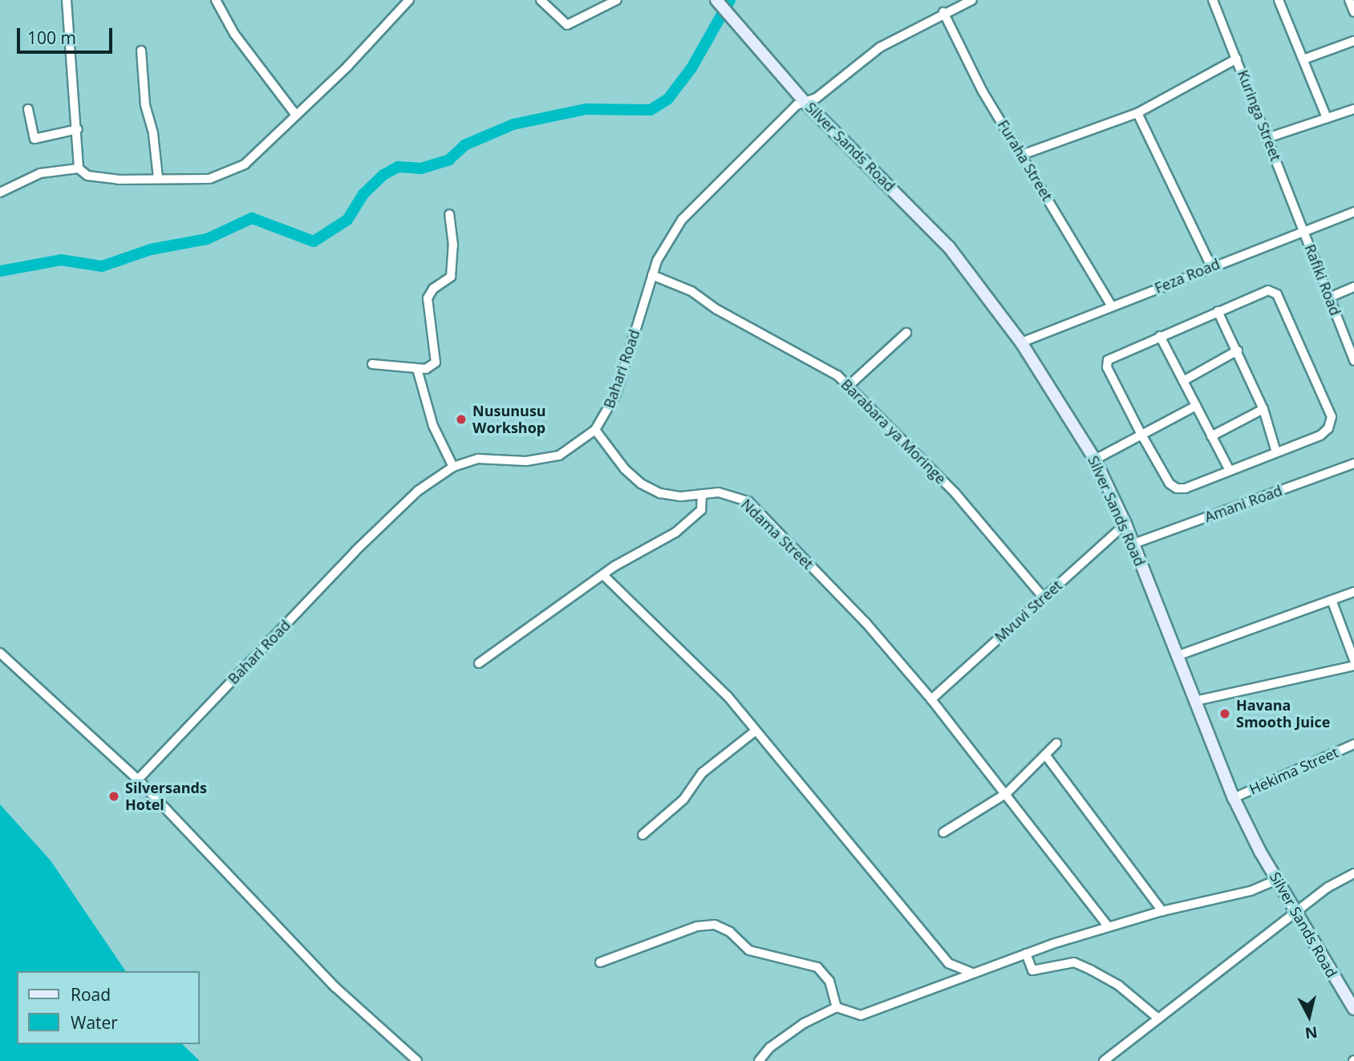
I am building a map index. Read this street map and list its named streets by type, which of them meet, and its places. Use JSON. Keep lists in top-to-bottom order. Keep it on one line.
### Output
{"streets":{"street":["Kuringa Street","Silver Sands Road","Furaha Street","Feza Road","Rafiki Road","Bahari Road","Barabara ya Moringe","Amani Road","Ndama Street","Mvuvi Street","Hekima Street"]},"crossings":[["Kuringa Street","Feza Road"],["Kuringa Street","Rafiki Road"],["Silver Sands Road","Feza Road"],["Silver Sands Road","Bahari Road"],["Silver Sands Road","Amani Road"],["Silver Sands Road","Mvuvi Street"],["Silver Sands Road","Hekima Street"],["Furaha Street","Feza Road"],["Furaha Street","Bahari Road"],["Feza Road","Rafiki Road"],["Bahari Road","Barabara ya Moringe"],["Bahari Road","Ndama Street"],["Barabara ya Moringe","Mvuvi Street"],["Ndama Street","Mvuvi Street"]],"places":["Nusunusu Workshop","Havana Smooth Juice","Silversands Hotel"],"legend":["Road","Water"],"scale_bar":"100 m","north":"bottom"}
